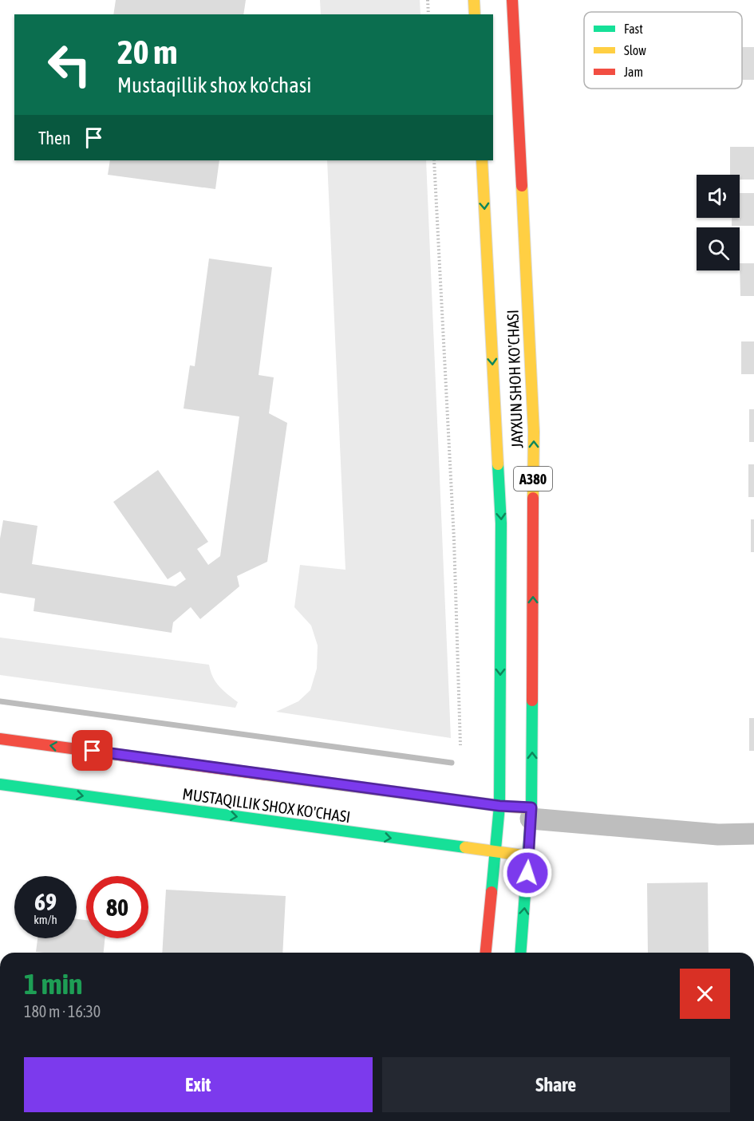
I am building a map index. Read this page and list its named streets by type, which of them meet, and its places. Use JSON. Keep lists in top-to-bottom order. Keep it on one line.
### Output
{"streets":{"main road":["JAYXUN SHOH KO'CHASI","A380","MUSTAQILLIK SHOX KO'CHASI"]},"crossings":[["JAYXUN SHOH KO'CHASI","MUSTAQILLIK SHOX KO'CHASI"]],"legend":["Fast","Slow","Jam"],"page":{"turn":["20 m","Mustaqillik shox ko'chasi"],"then":"Then","speed":"69 km/h","limit":"80","heading":["1 min","180 m · 16:30"],"buttons":["Exit","Share"]}}
